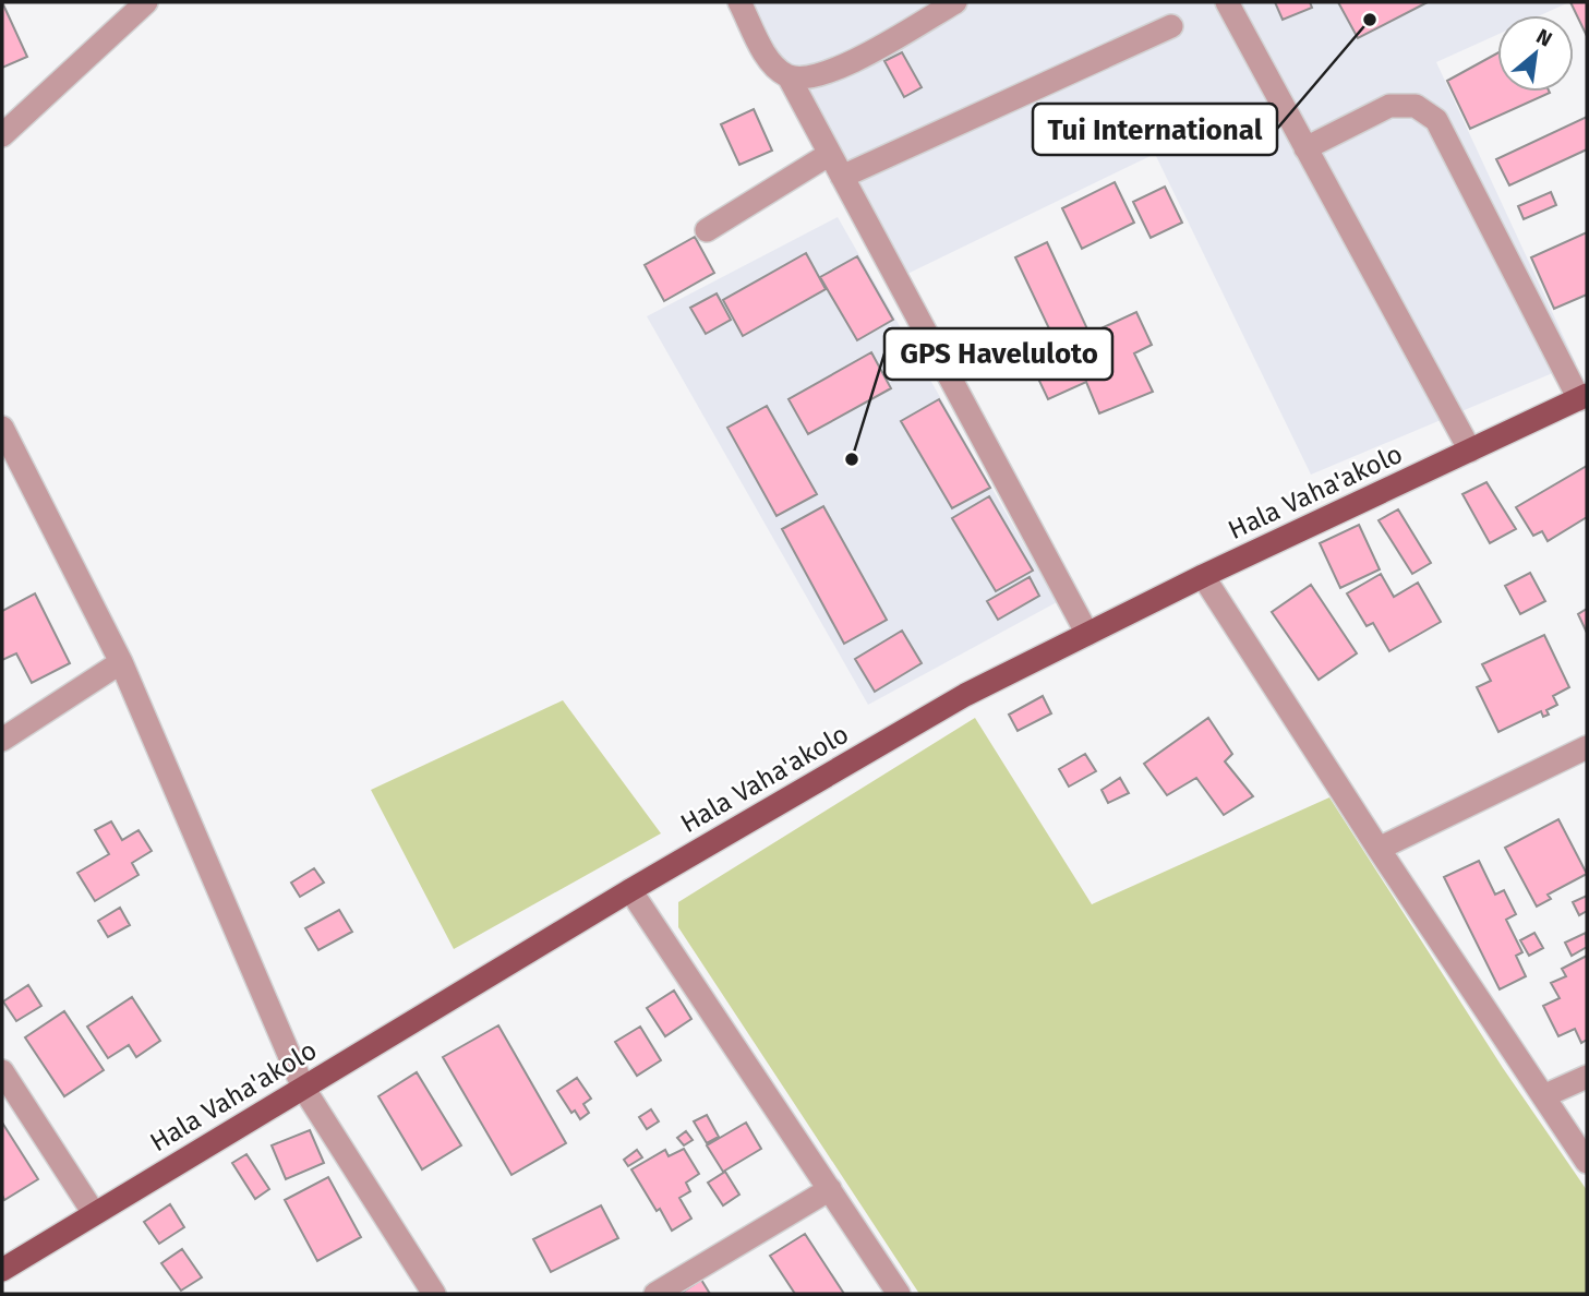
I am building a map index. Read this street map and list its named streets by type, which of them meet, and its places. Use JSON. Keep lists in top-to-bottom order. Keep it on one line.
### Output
{"streets":{"main road":["Hala Vaha'akolo"]},"places":["Tui International","GPS Haveluloto"],"north":"top right"}
